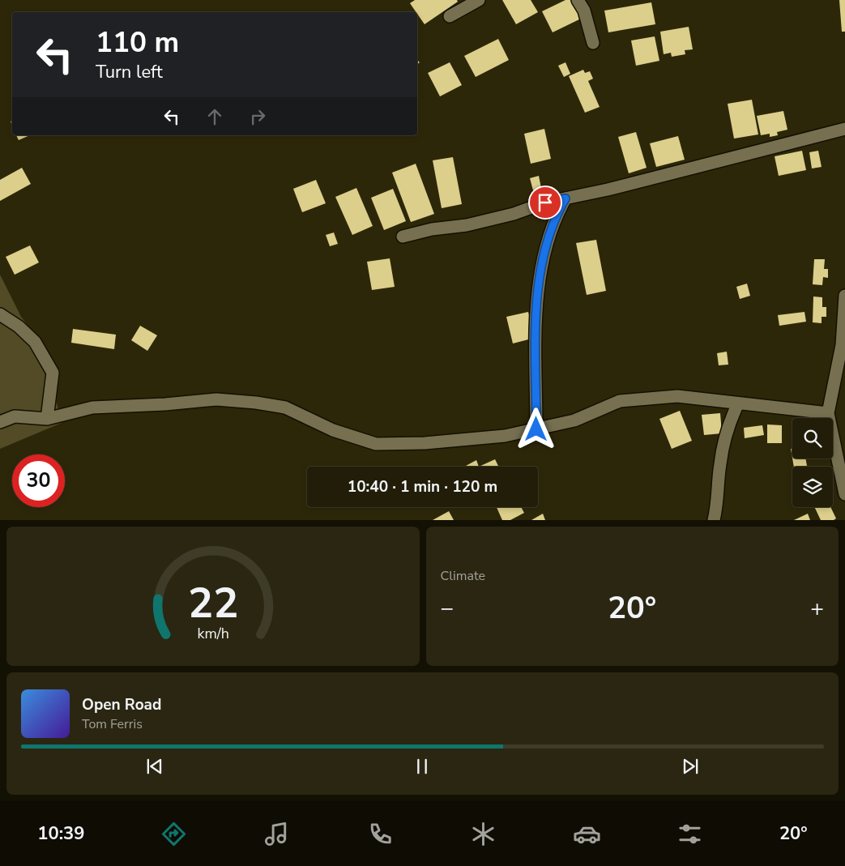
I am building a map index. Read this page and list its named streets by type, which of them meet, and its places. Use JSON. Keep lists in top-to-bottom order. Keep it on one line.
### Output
{"page":{"turn":["110 m","Turn left"],"limit":"30","trip":"10:40 · 1 min · 120 m","tile":"Climate","heat":["−","20°","+"],"song":["Open Road","Tom Ferris"],"tabs":["10:39","20°"],"gauge":["22","km/h"]}}
